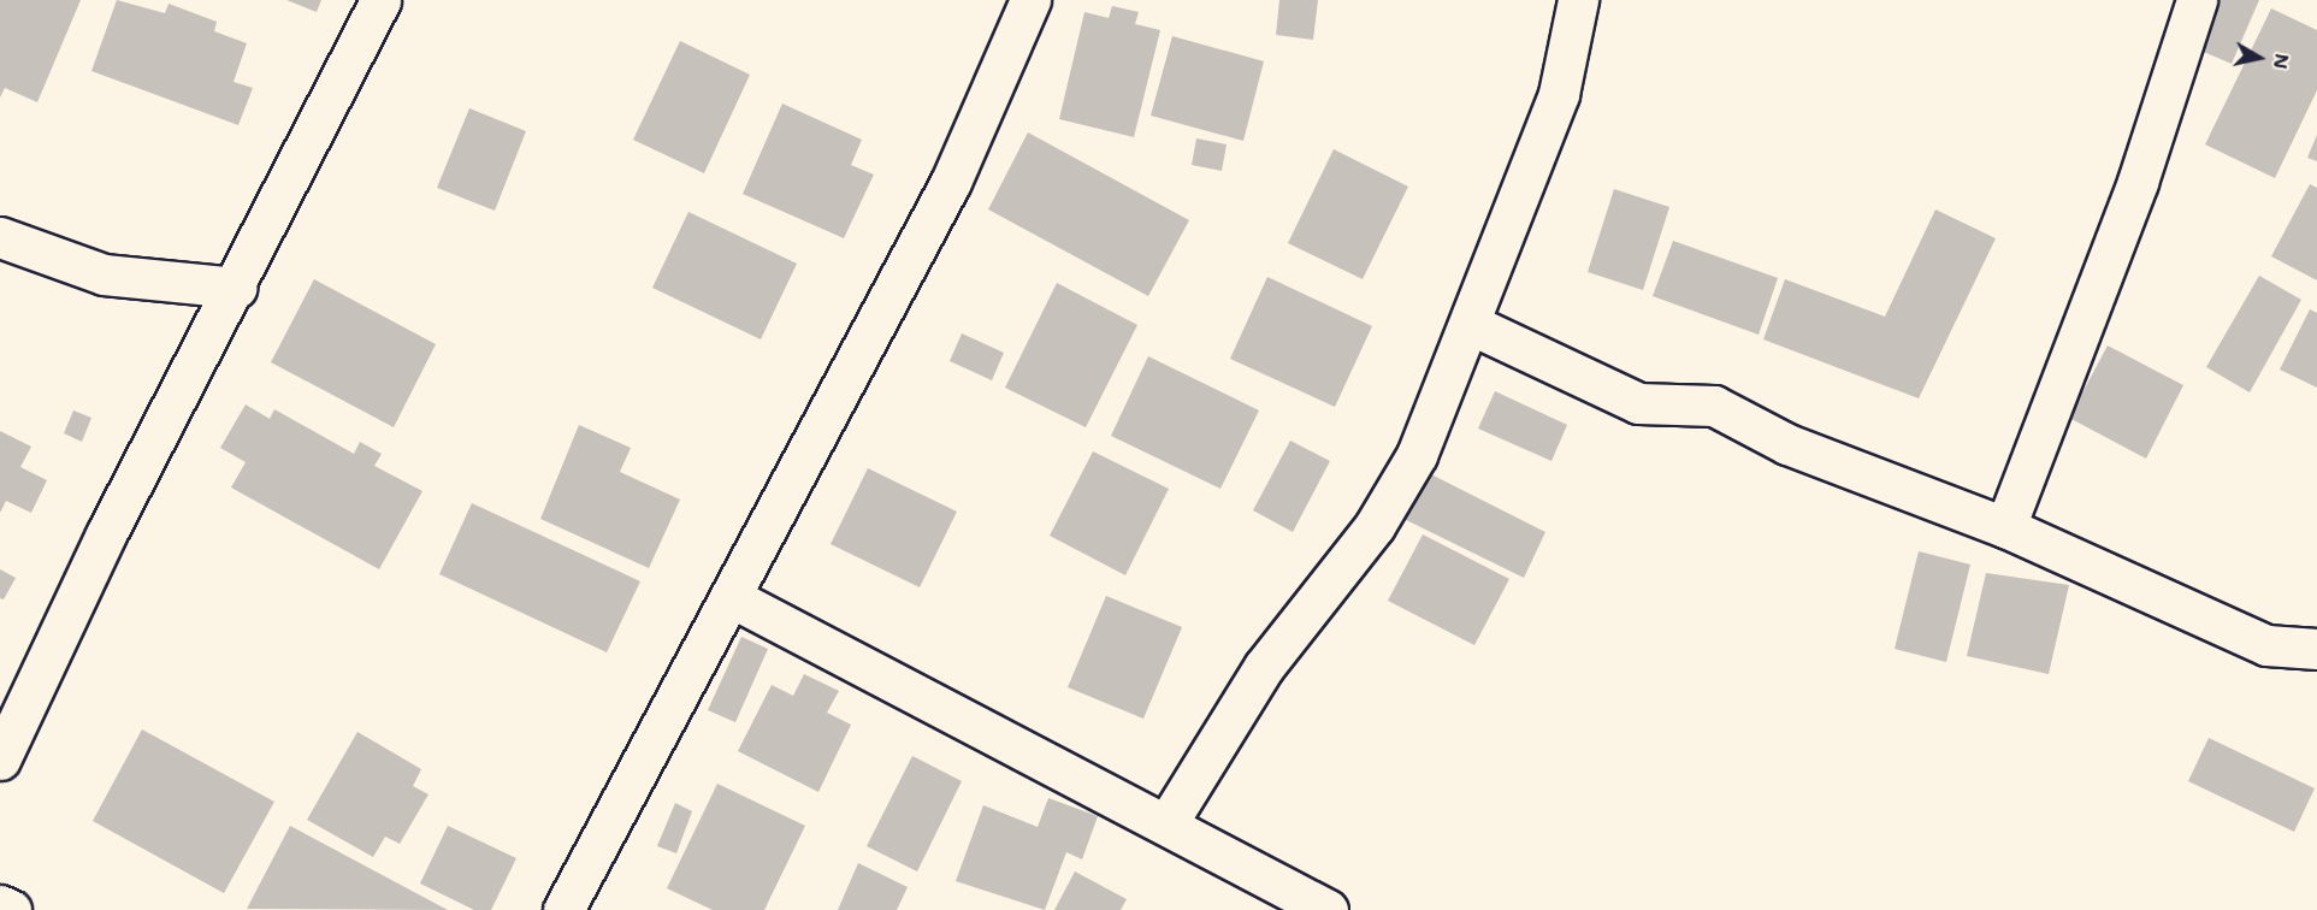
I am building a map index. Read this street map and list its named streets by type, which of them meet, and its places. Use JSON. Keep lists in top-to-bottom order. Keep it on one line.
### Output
{"north":"right"}
